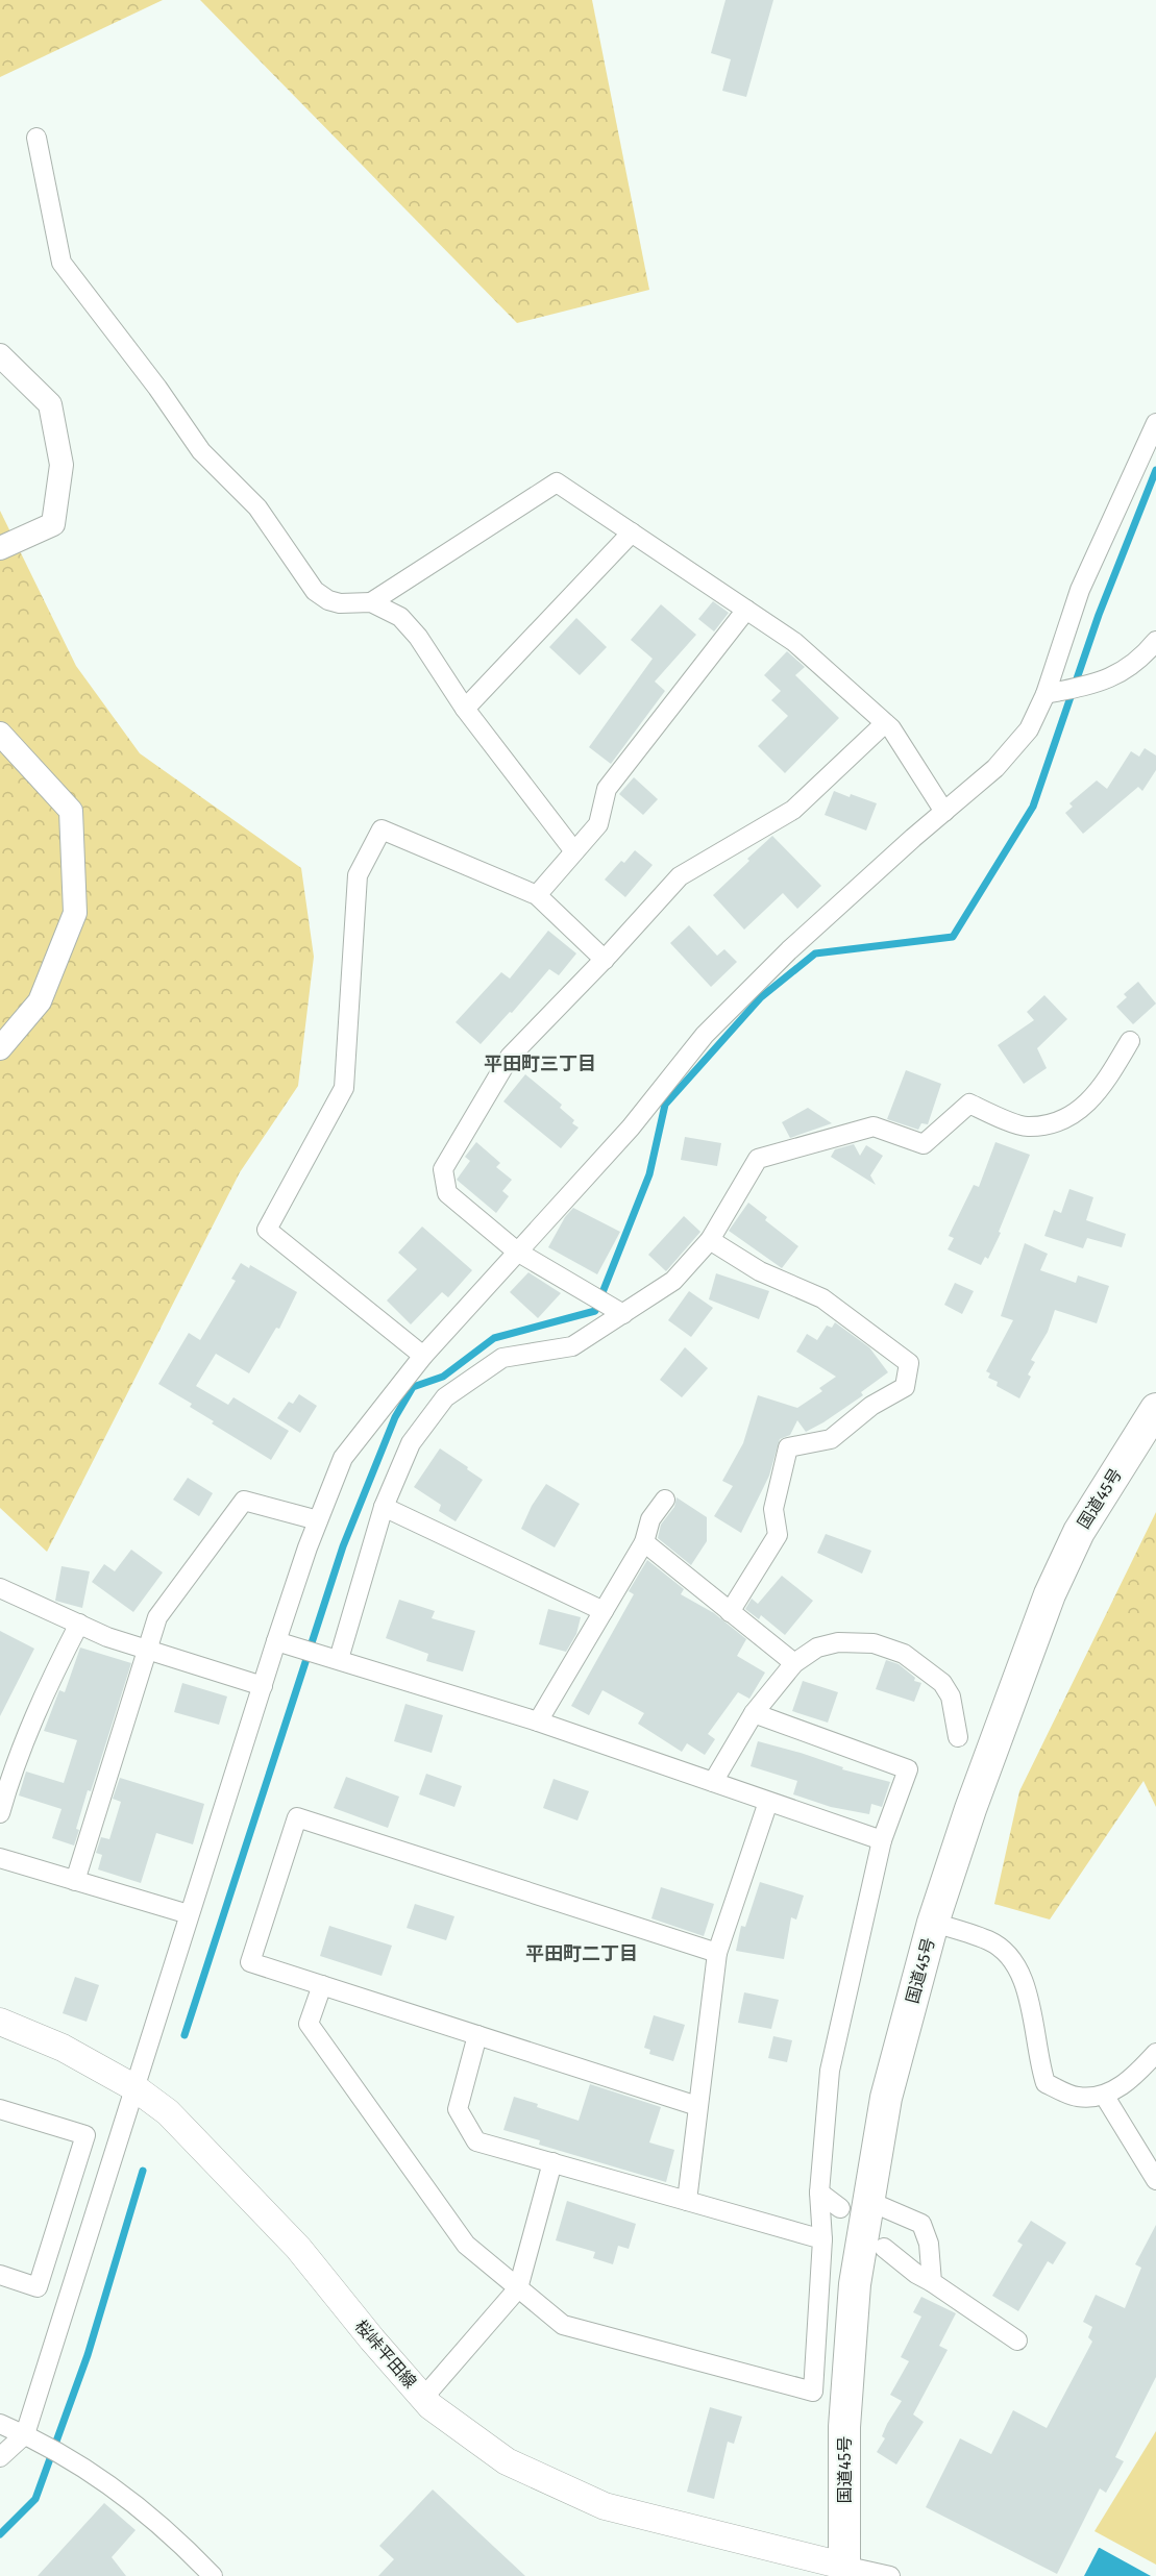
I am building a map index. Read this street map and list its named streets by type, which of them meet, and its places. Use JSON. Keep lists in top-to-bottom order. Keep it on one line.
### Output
{"streets":{"highway":["国道45号"],"main road":["桜峠平田線"]},"crossings":[["国道45号","桜峠平田線"]],"districts":["平田町三丁目","平田町二丁目"]}
